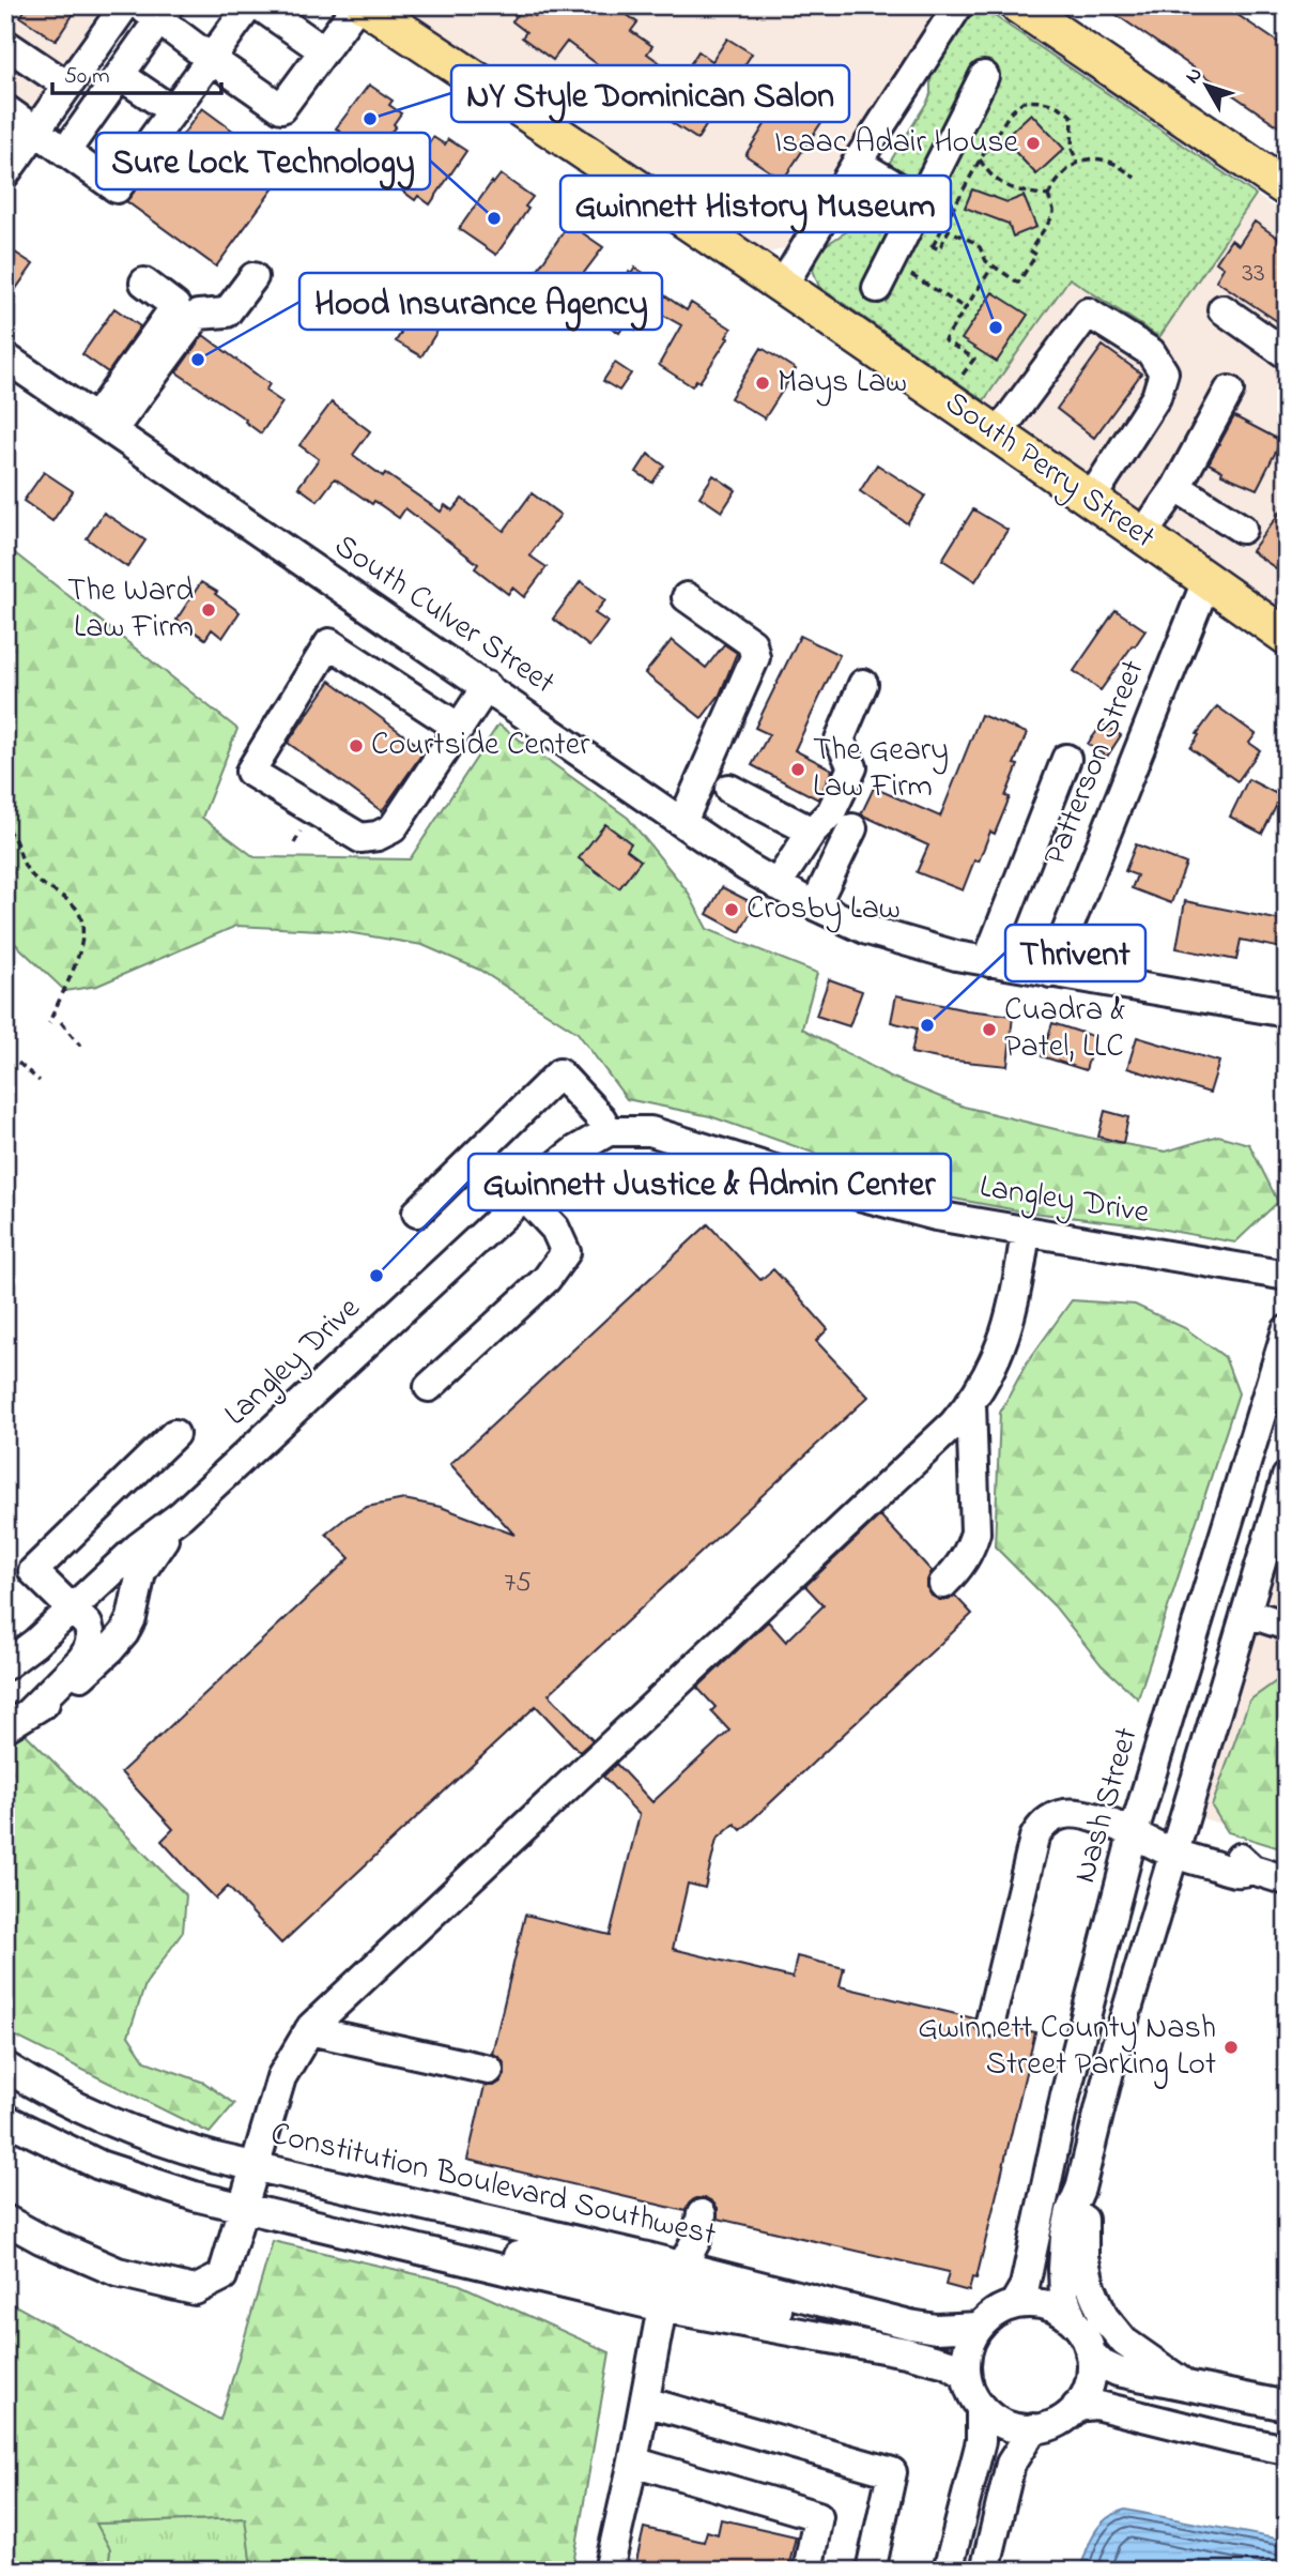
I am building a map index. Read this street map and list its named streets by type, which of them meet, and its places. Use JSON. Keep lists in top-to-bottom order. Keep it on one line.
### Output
{"streets":{"main road":["South Perry Street"],"street":["South Culver Street","Patterson Street","Langley Drive","Nash Street","Constitution Boulevard Southwest"]},"crossings":[["South Perry Street","Patterson Street"],["South Culver Street","Patterson Street"],["Nash Street","Constitution Boulevard Southwest"]],"places":["NY Style Dominican Salon","Isaac Adair House","Sure Lock Technology","Gwinnett History Museum","Hood Insurance Agency","Mays Law","The Ward Law Firm","Courtside Center","The Geary Law Firm","Crosby Law","Thrivent","Cuadra & Patel, LLC","Gwinnett Justice & Admin Center","Gwinnett County Nash Street Parking Lot"],"house_numbers":["33","75"],"scale_bar":"50 m","north":"top left"}
